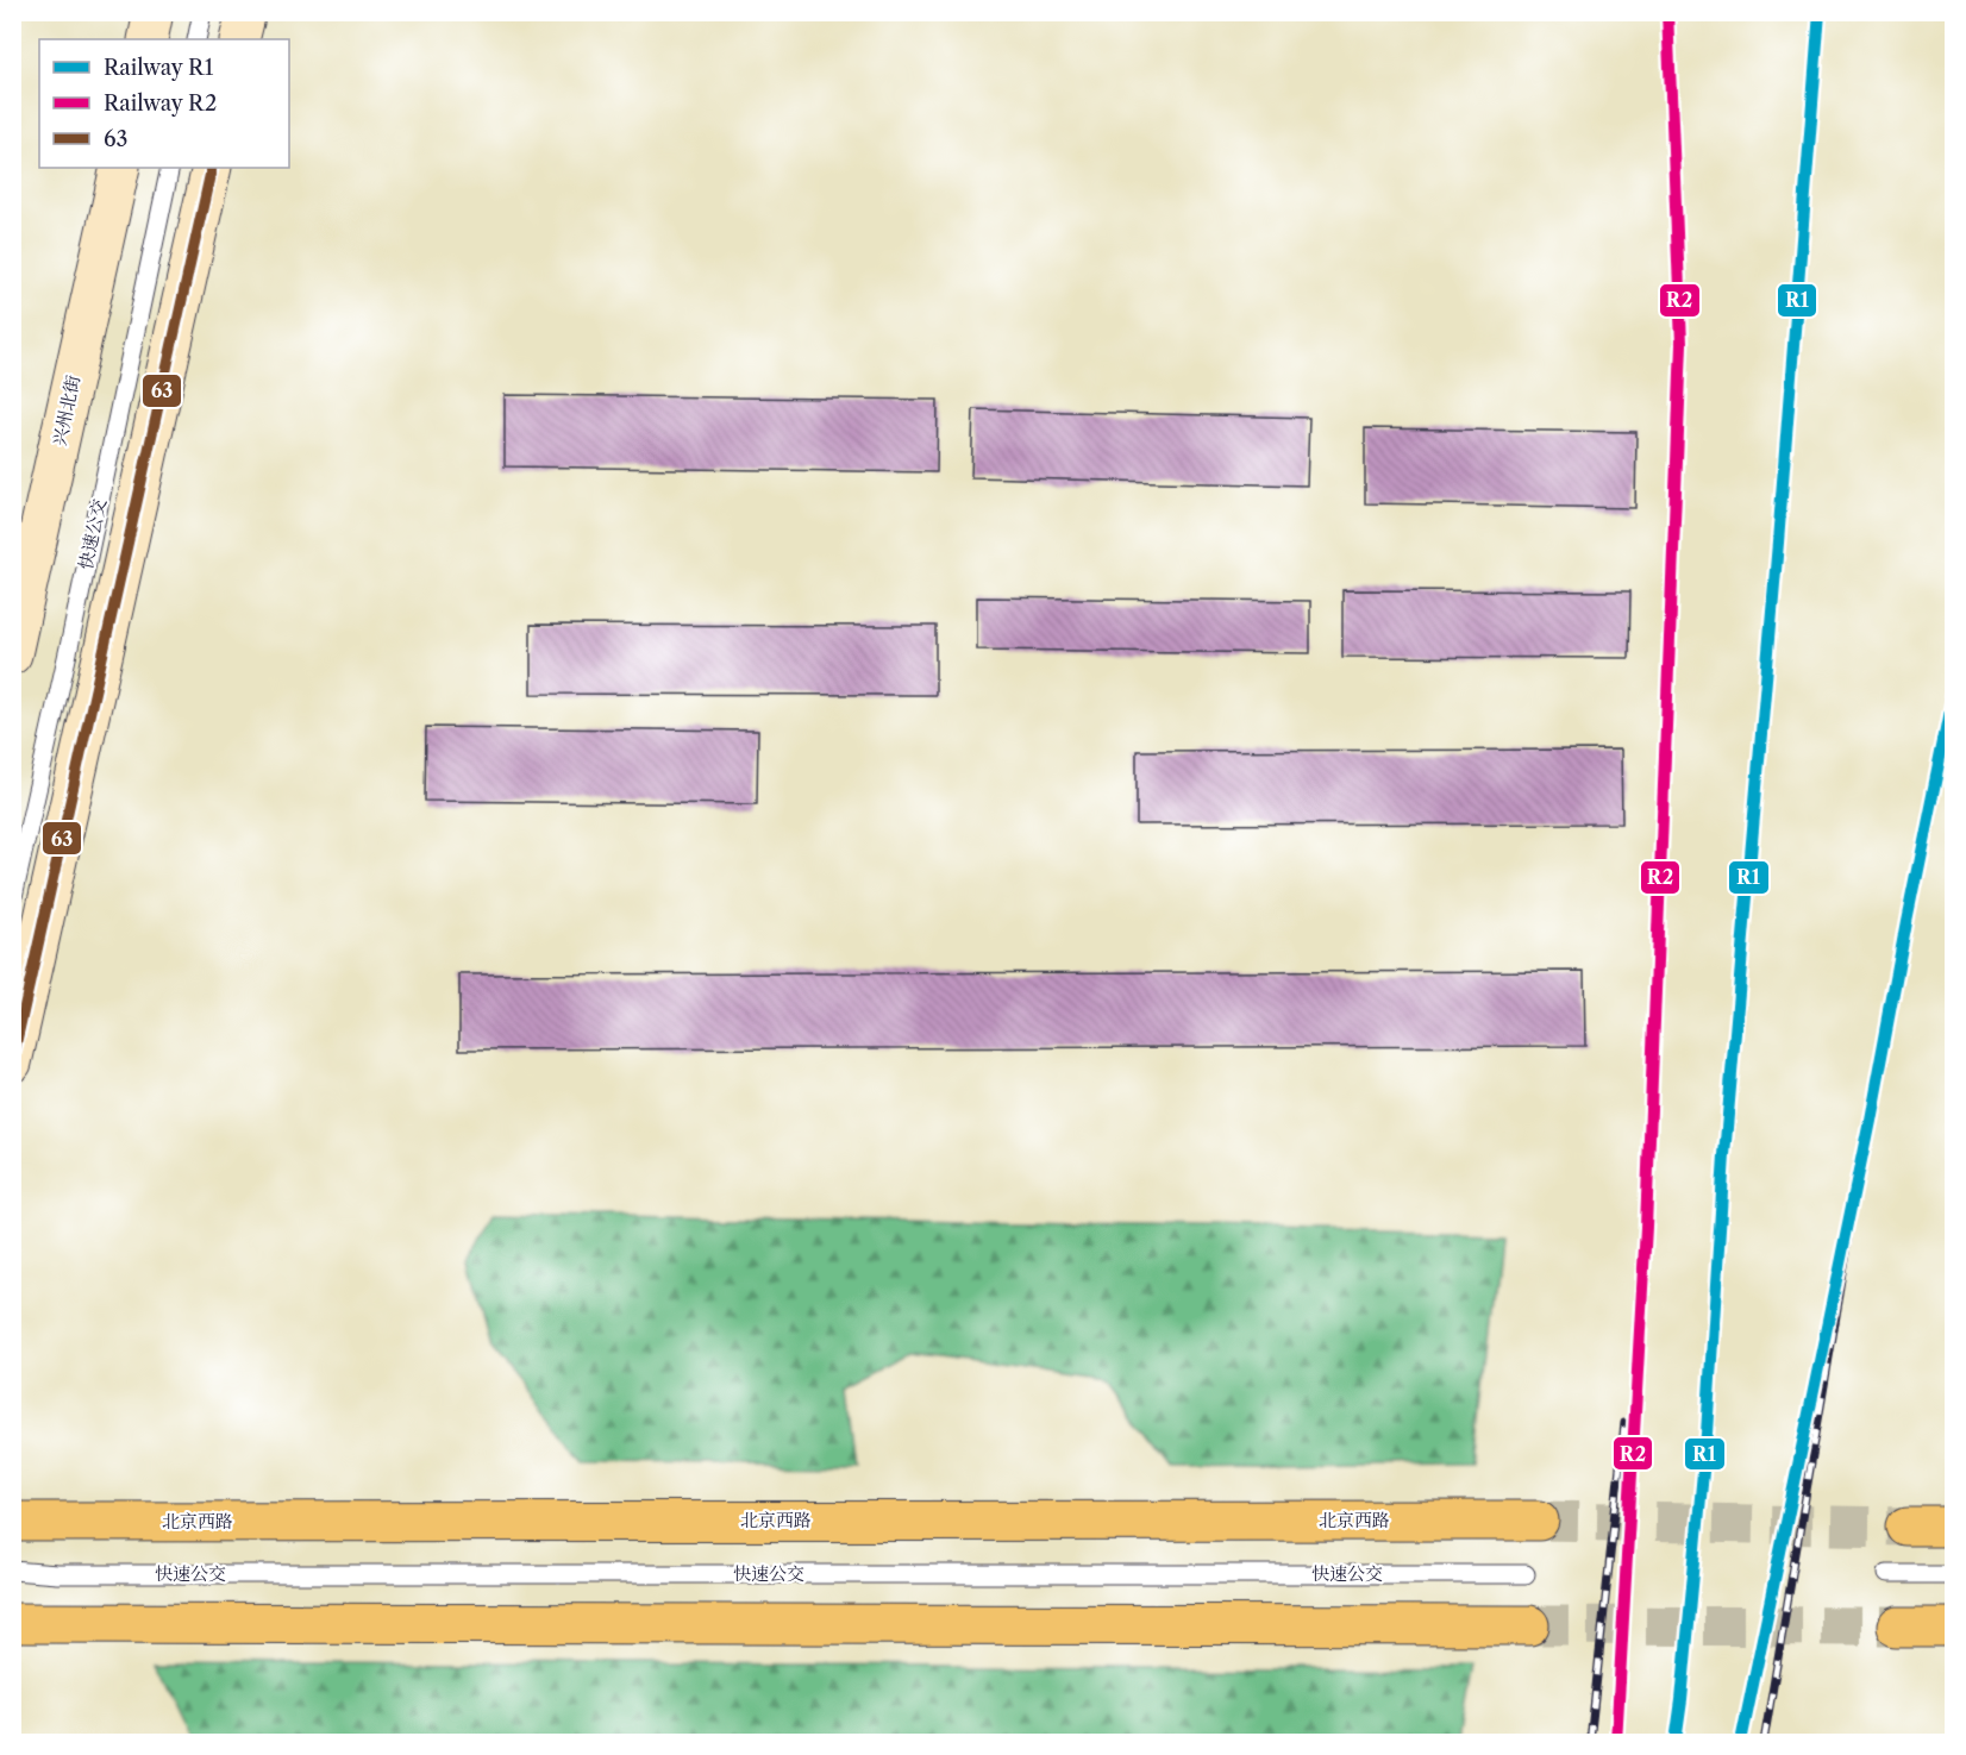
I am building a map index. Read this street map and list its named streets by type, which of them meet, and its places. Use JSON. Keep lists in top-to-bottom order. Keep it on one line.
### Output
{"streets":{"main road":["兴州北街","北京西路"],"lane":["快速公交"]},"lines":["rail line R1","rail line R2","transit line 63"],"legend":["Railway R1","Railway R2","63"]}
